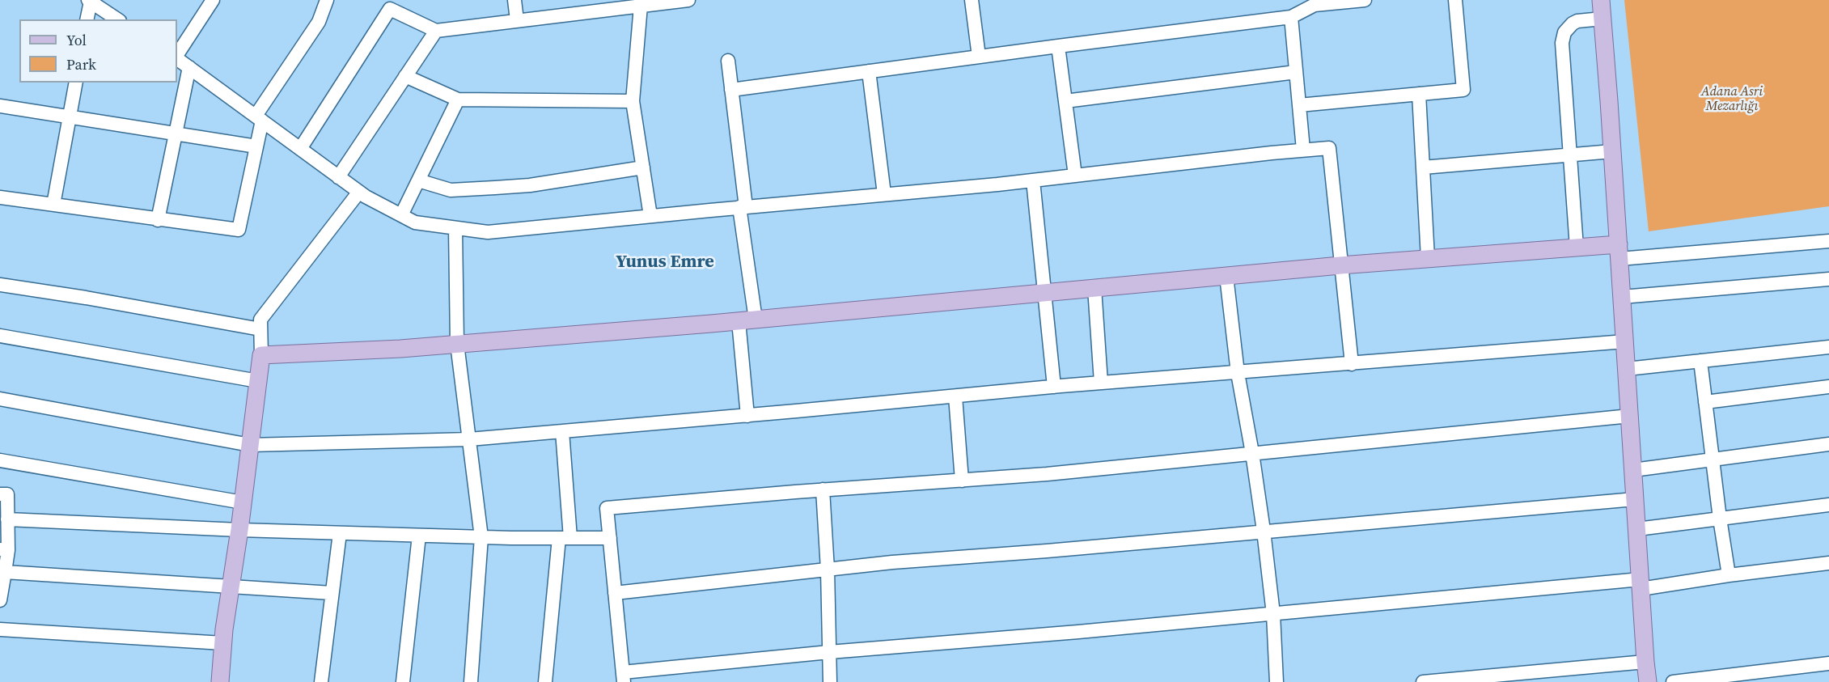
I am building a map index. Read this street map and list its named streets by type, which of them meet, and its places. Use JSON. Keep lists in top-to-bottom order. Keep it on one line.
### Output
{"districts":["Yunus Emre"],"parks":["Adana Asri Mezarlığı"],"legend":["Yol","Park"]}
